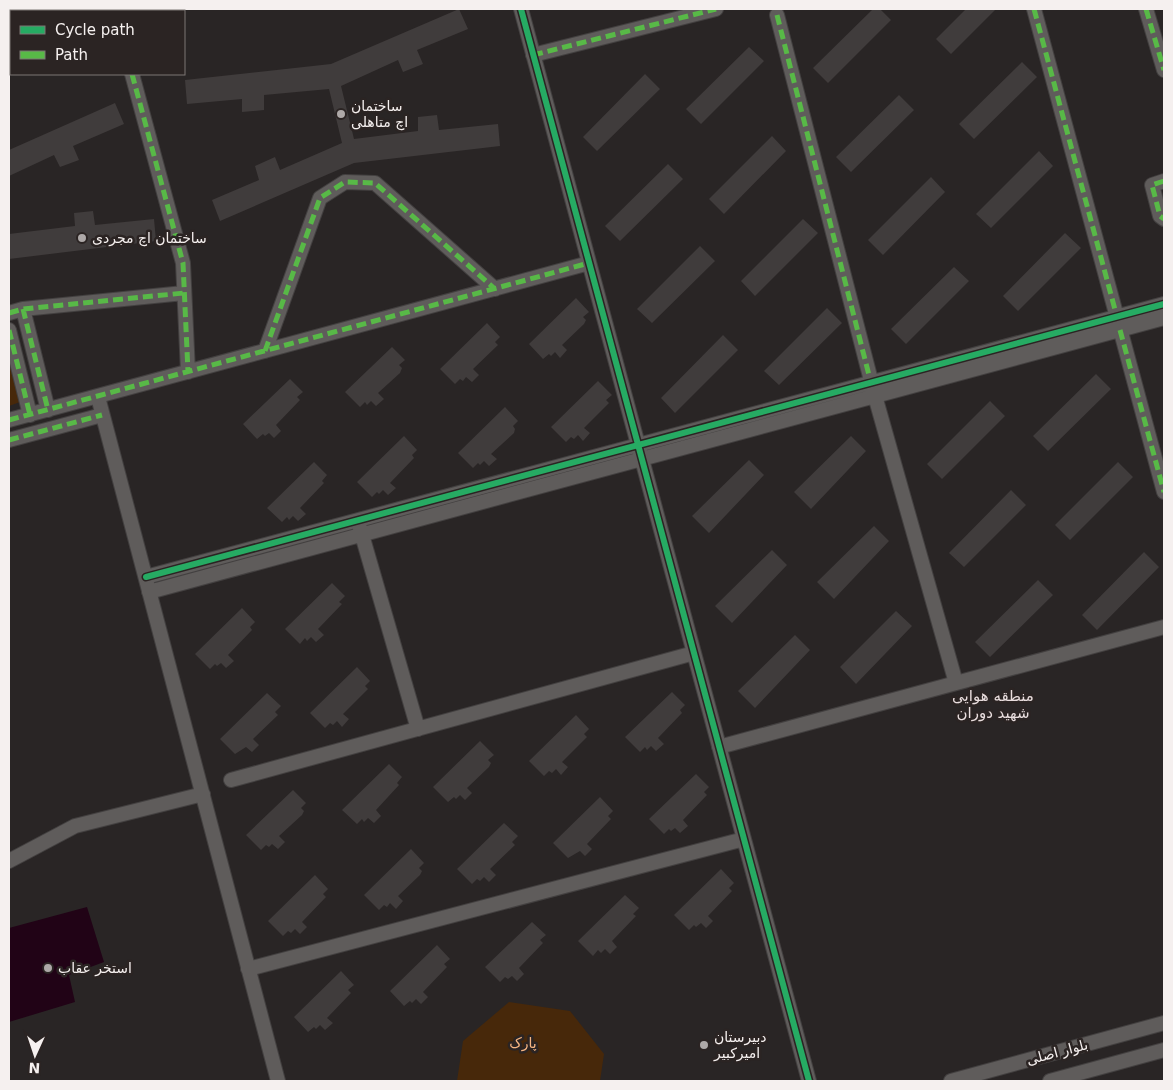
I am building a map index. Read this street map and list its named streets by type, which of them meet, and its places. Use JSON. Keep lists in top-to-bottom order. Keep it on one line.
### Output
{"streets":{"street":["بلوار اصلی"]},"districts":["منطقه هوایی شهید دوران"],"parks":["پارک"],"places":["ساختمان اچ متاهلی","ساختمان اچ مجردی","استخر عقاب","دبیرستان امیرکبیر"],"legend":["Cycle path","Path"],"north":"bottom"}
